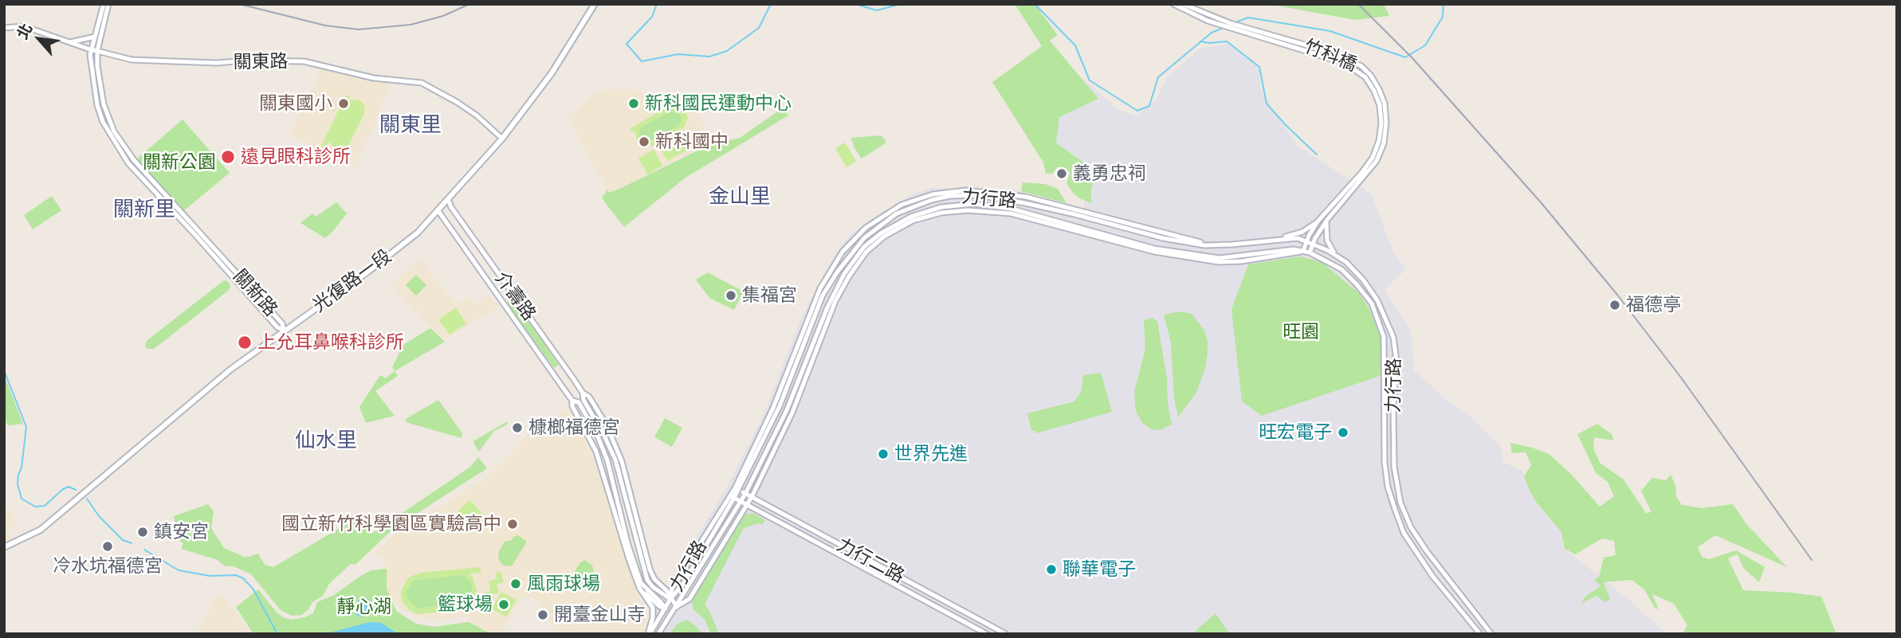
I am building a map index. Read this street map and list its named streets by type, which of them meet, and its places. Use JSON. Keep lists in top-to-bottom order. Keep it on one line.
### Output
{"streets":{"main road":["光復路一段"],"street":["竹科橋","關東路","力行路","關新路","介壽路","力行二路"]},"crossings":[["竹科橋","力行路"],["關東路","光復路一段"],["關東路","關新路"],["力行路","介壽路"],["力行路","力行二路"],["光復路一段","關新路"],["光復路一段","介壽路"]],"districts":["關東里","金山里","關新里","仙水里"],"parks":["關新公園","旺園","靜心湖"],"places":["關東國小","新科國民運動中心","新科國中","遠見眼科診所","義勇忠祠","集福宮","福德亭","上允耳鼻喉科診所","槺榔福德宮","旺宏電子","世界先進","國立新竹科學園區實驗高中","鎮安宮","冷水坑福德宮","聯華電子","風雨球場","籃球場","開臺金山寺"],"north":"top left"}
